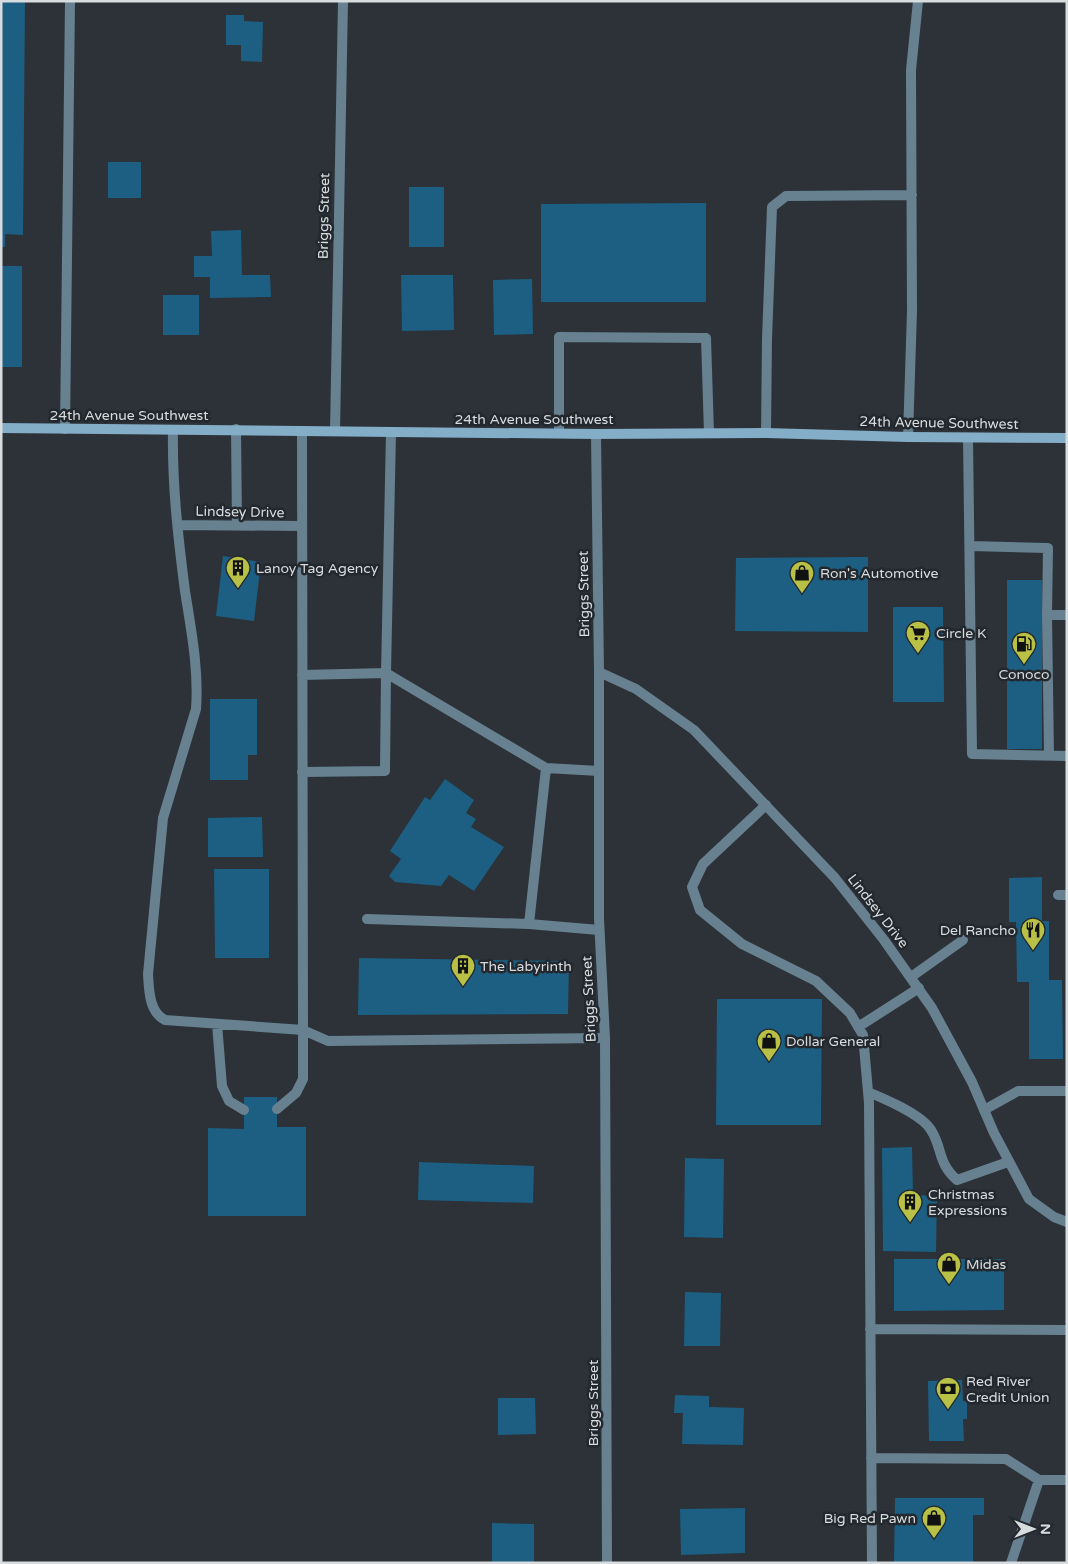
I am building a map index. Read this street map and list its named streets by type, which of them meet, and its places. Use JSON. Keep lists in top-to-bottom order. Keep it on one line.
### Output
{"streets":{"main road":["24th Avenue Southwest"],"street":["Briggs Street","Lindsey Drive"]},"crossings":[["Briggs Street","24th Avenue Southwest"],["Briggs Street","Lindsey Drive"]],"places":{"building":["Lanoy Tag Agency","The Labyrinth","Christmas Expressions"],"shop":["Ron's Automotive","Dollar General","Midas","Big Red Pawn"],"supermarket":["Circle K"],"fuel station":["Conoco"],"restaurant":["Del Rancho"],"bank":["Red River Credit Union"]},"north":"right"}
